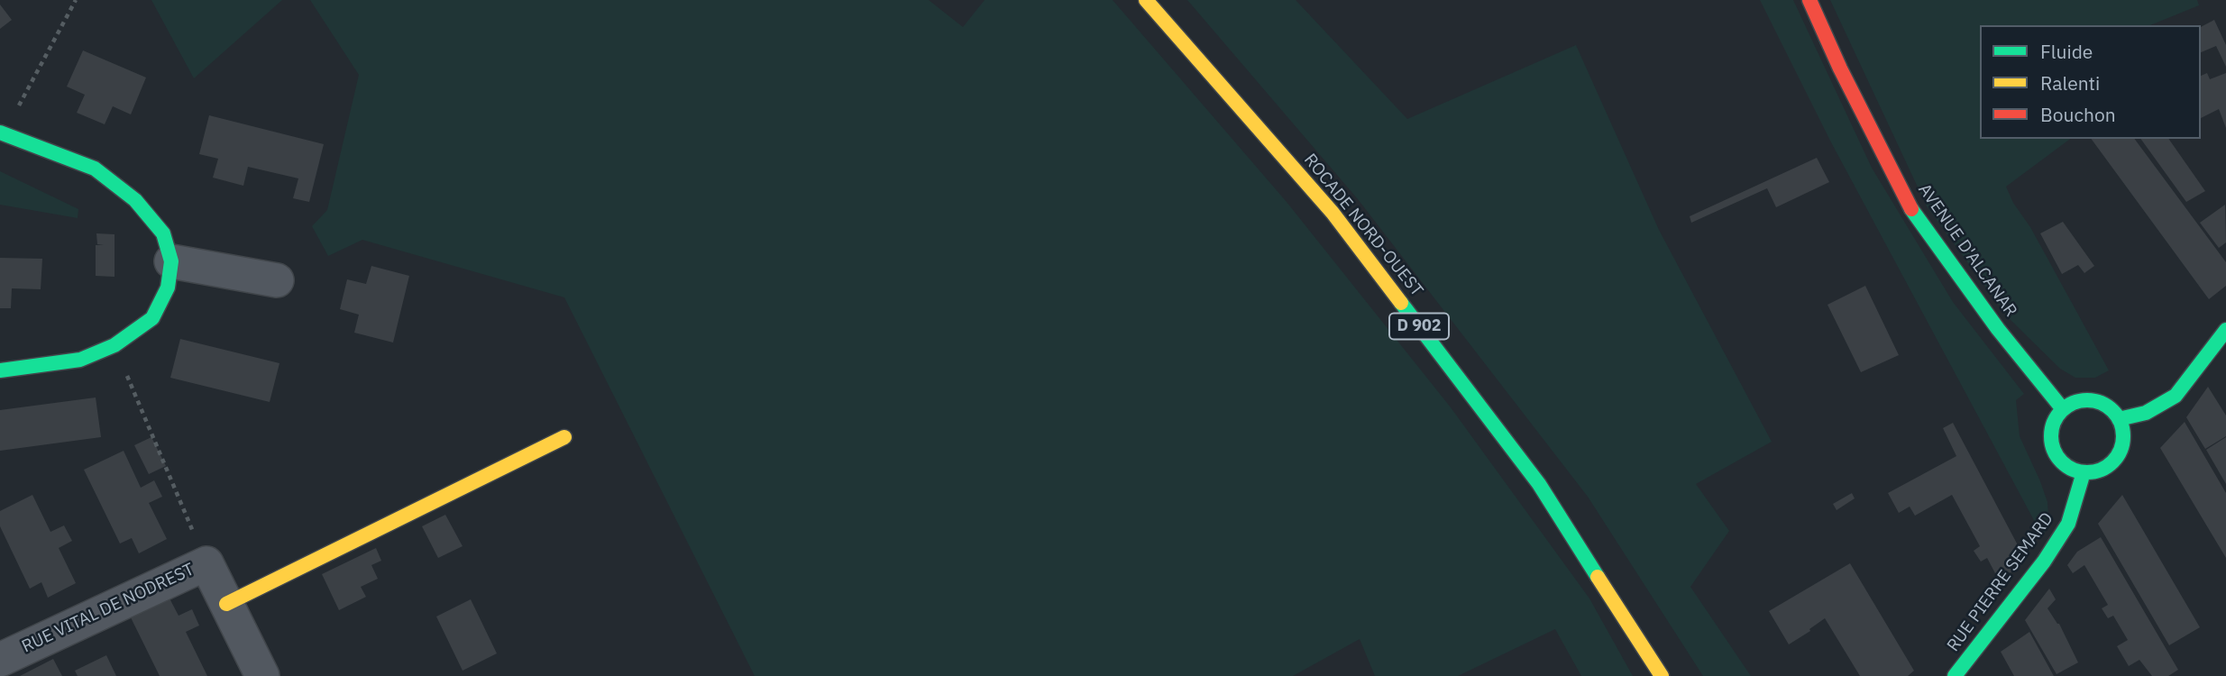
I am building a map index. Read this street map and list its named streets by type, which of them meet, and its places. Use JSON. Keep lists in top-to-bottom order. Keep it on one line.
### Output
{"streets":{"main road":["ROCADE NORD-OUEST","AVENUE D'ALCANAR","D 902","RUE PIERRE SEMARD"],"street":["RUE VITAL DE NODREST"]},"crossings":[["AVENUE D'ALCANAR","RUE PIERRE SEMARD"]],"legend":["Fluide","Ralenti","Bouchon"]}
